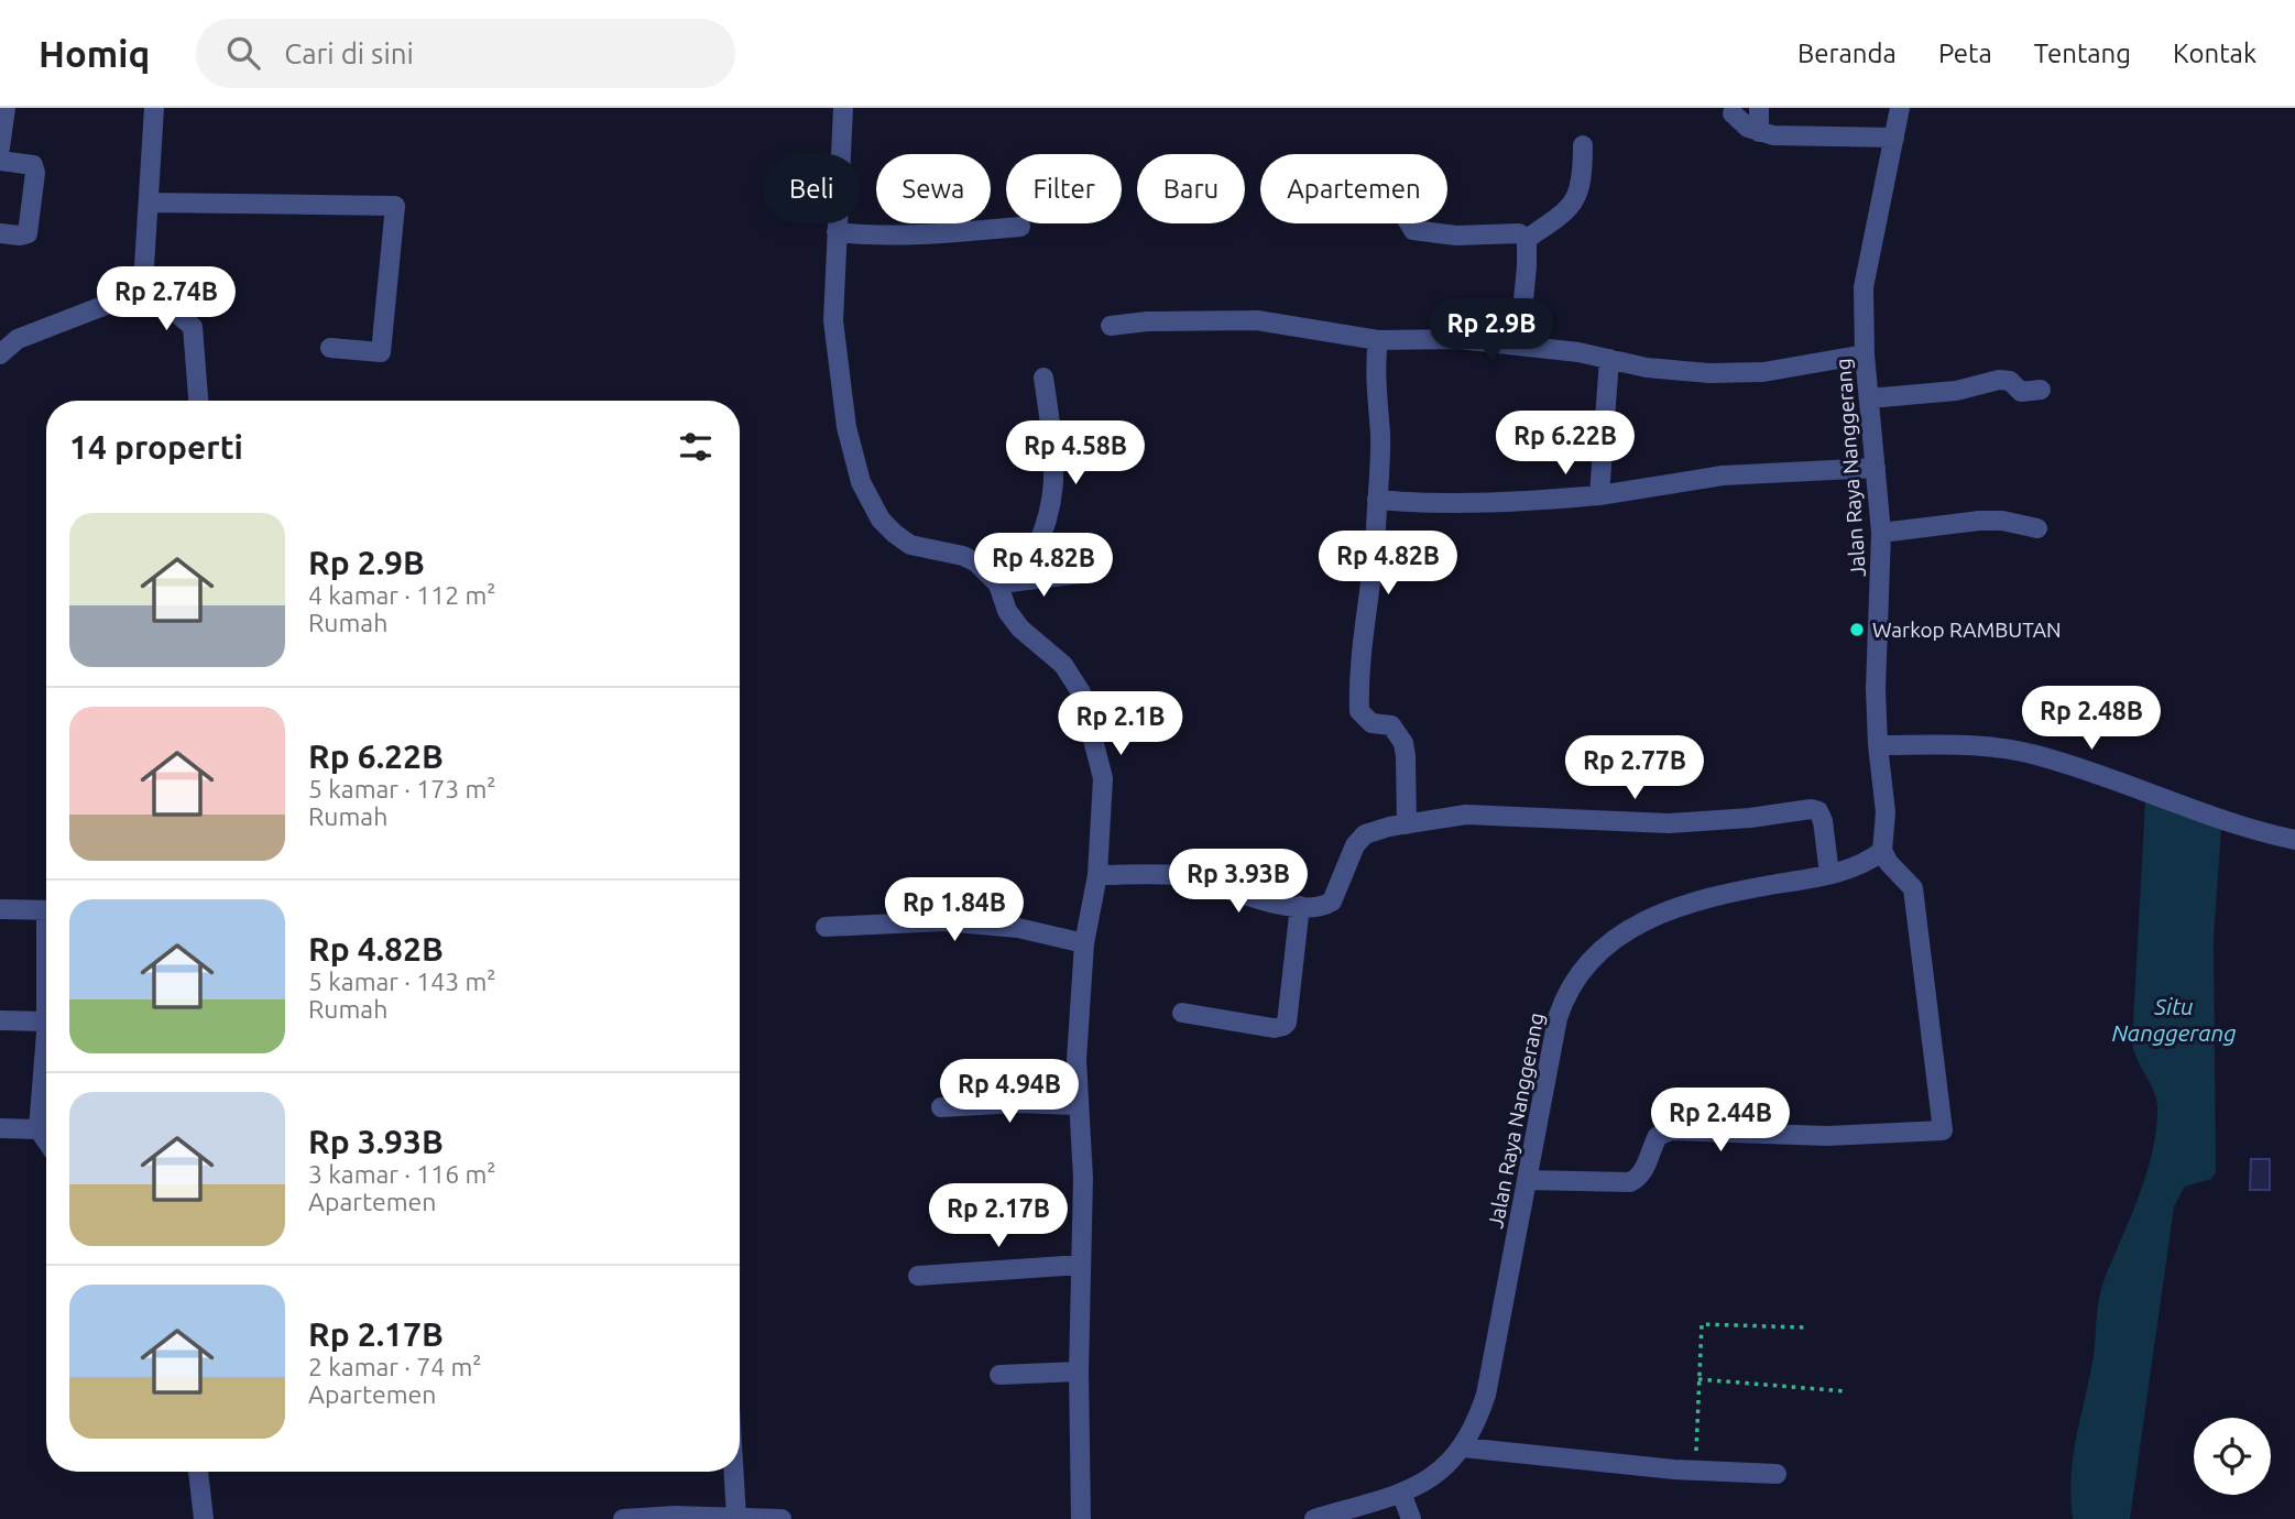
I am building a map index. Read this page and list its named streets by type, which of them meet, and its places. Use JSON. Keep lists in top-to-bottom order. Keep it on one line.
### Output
{"streets":{"street":["Jalan Raya Nanggerang"]},"water":["Situ Nanggerang"],"places":["Warkop RAMBUTAN"],"page":{"header":"Homiq","search":"Cari di sini","nav":["Beranda","Peta","Tentang","Kontak"],"chip":["Beli","Sewa","Filter","Baru","Apartemen"],"price":["Rp 2.74B","Rp 2.9B","Rp 6.22B","Rp 4.58B","Rp 4.82B","Rp 4.82B","Rp 2.48B","Rp 2.1B","Rp 2.77B","Rp 3.93B","Rp 1.84B","Rp 4.94B","Rp 2.44B","Rp 2.17B"],"heading":"14 properti","list":[{"name":"Rp 2.9B","note":"4 kamar · 112 m² · Rumah"},{"name":"Rp 6.22B","note":"5 kamar · 173 m² · Rumah"},{"name":"Rp 4.82B","note":"5 kamar · 143 m² · Rumah"},{"name":"Rp 3.93B","note":"3 kamar · 116 m² · Apartemen"},{"name":"Rp 2.17B","note":"2 kamar · 74 m² · Apartemen"}]}}
